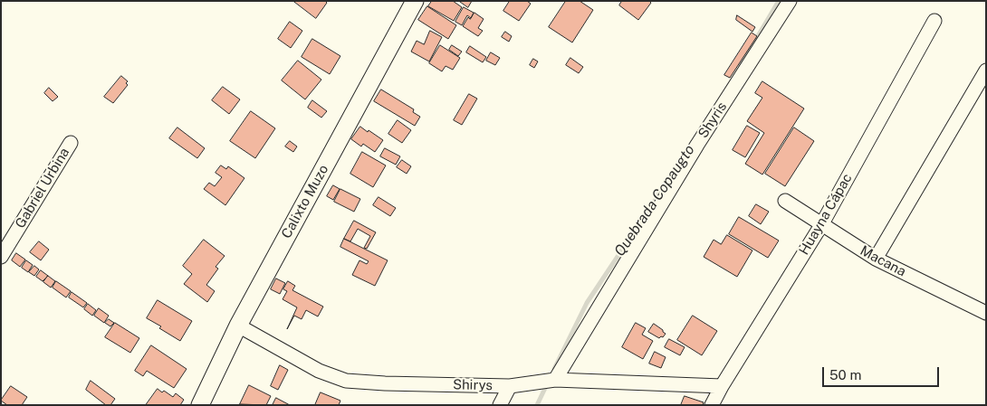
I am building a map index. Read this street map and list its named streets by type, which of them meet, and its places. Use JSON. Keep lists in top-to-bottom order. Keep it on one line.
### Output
{"streets":{"street":["Shyris","Gabriel Urbina","Calixto Muzo","Huayna Cápac","Macana","Shirys"]},"crossings":[["Shyris","Shirys"],["Calixto Muzo","Shirys"],["Huayna Cápac","Macana"],["Huayna Cápac","Shirys"]],"water":["Quebrada Copaugto"],"scale_bar":"50 m"}
